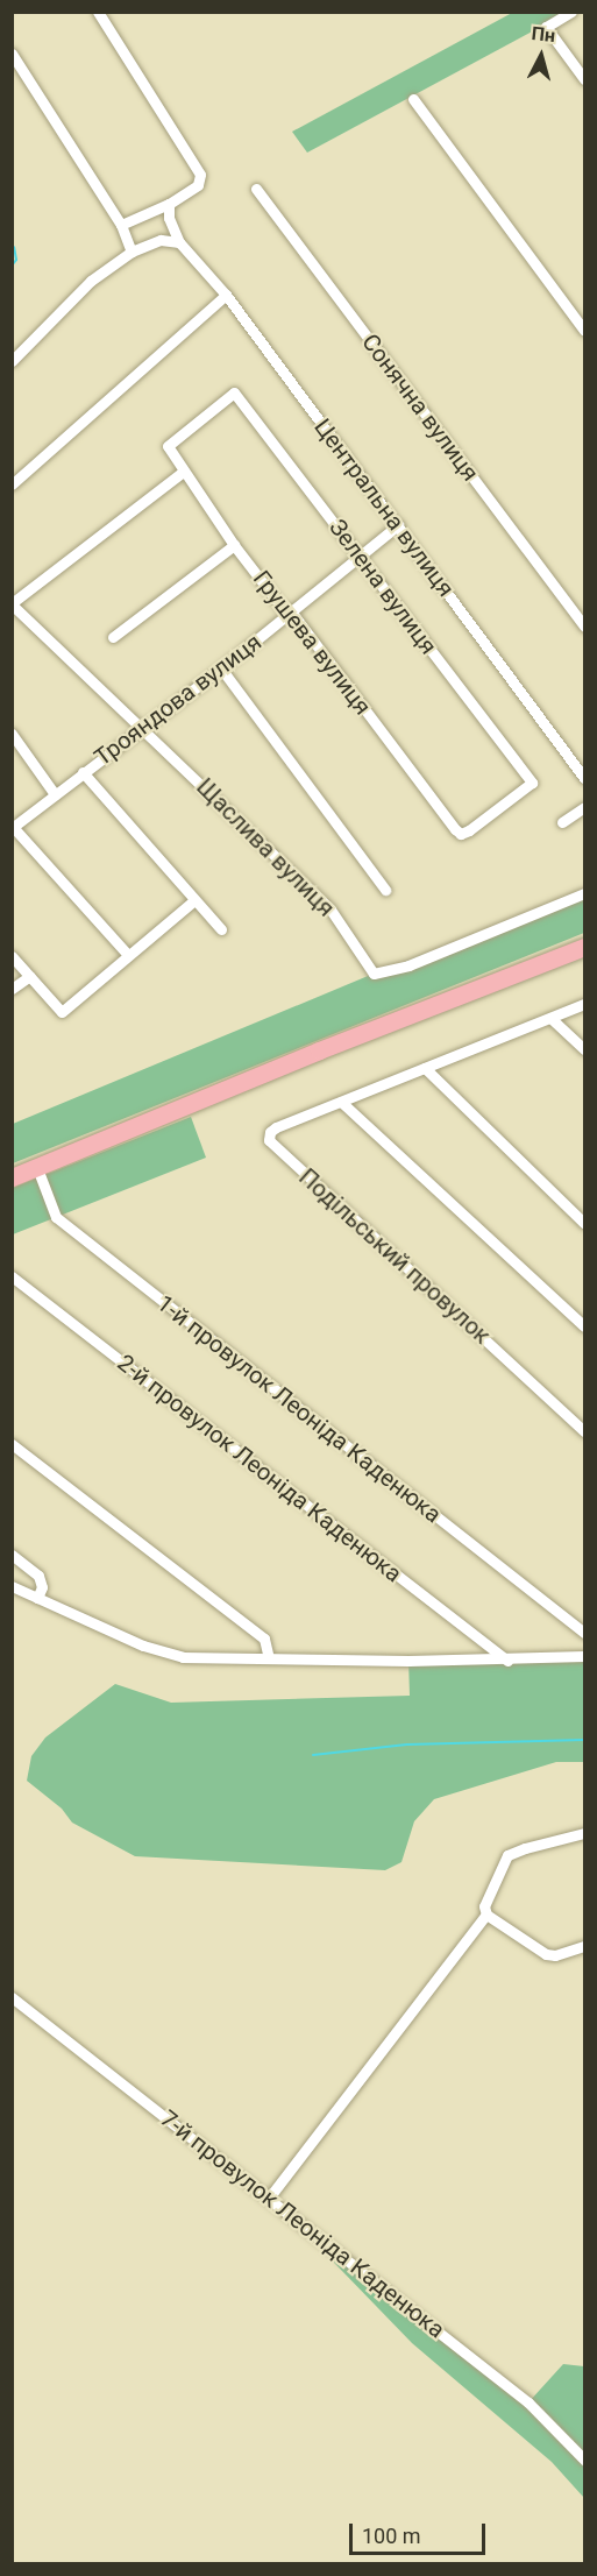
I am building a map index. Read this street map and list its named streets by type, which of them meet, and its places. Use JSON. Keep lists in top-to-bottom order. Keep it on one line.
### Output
{"streets":{"street":["Сонячна вулиця","Центральна вулиця","Зелена вулиця","Грушева вулиця","Трояндова вулиця","Щаслива вулиця","Подільський провулок","1-й провулок Леоніда Каденюка","2-й провулок Леоніда Каденюка","7-й провулок Леоніда Каденюка"]},"crossings":[["Центральна вулиця","Трояндова вулиця"],["Зелена вулиця","Грушева вулиця"],["Зелена вулиця","Трояндова вулиця"],["Грушева вулиця","Трояндова вулиця"],["Трояндова вулиця","Щаслива вулиця"]],"scale_bar":"100 m","north":"top"}
